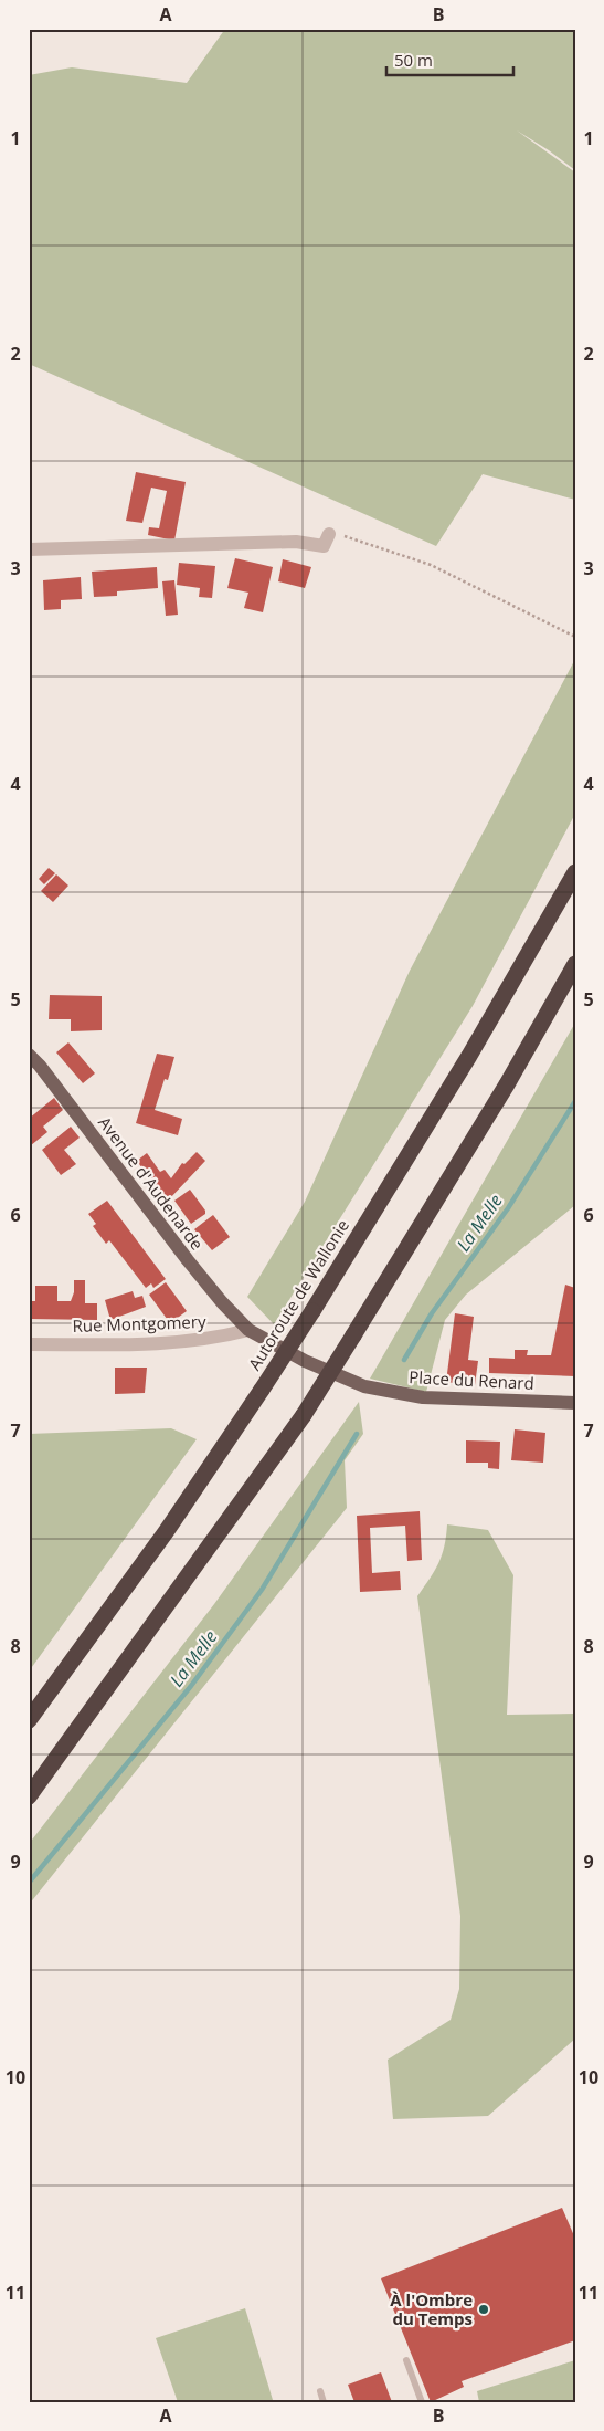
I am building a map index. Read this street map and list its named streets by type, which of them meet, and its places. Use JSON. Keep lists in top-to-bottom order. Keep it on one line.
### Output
{"streets":{"highway":["Autoroute de Wallonie"],"main road":["Avenue d'Audenarde","Place du Renard"],"street":["Rue Montgomery"]},"crossings":[["Avenue d'Audenarde","Rue Montgomery"],["Avenue d'Audenarde","Place du Renard"],["Rue Montgomery","Place du Renard"]],"water":["La Melle"],"places":["À l'Ombre du Temps"],"scale_bar":"50 m","grid":{"columns":["A","B"],"rows":["1","2","3","4","5","6","7","8","9","10","11"]}}
